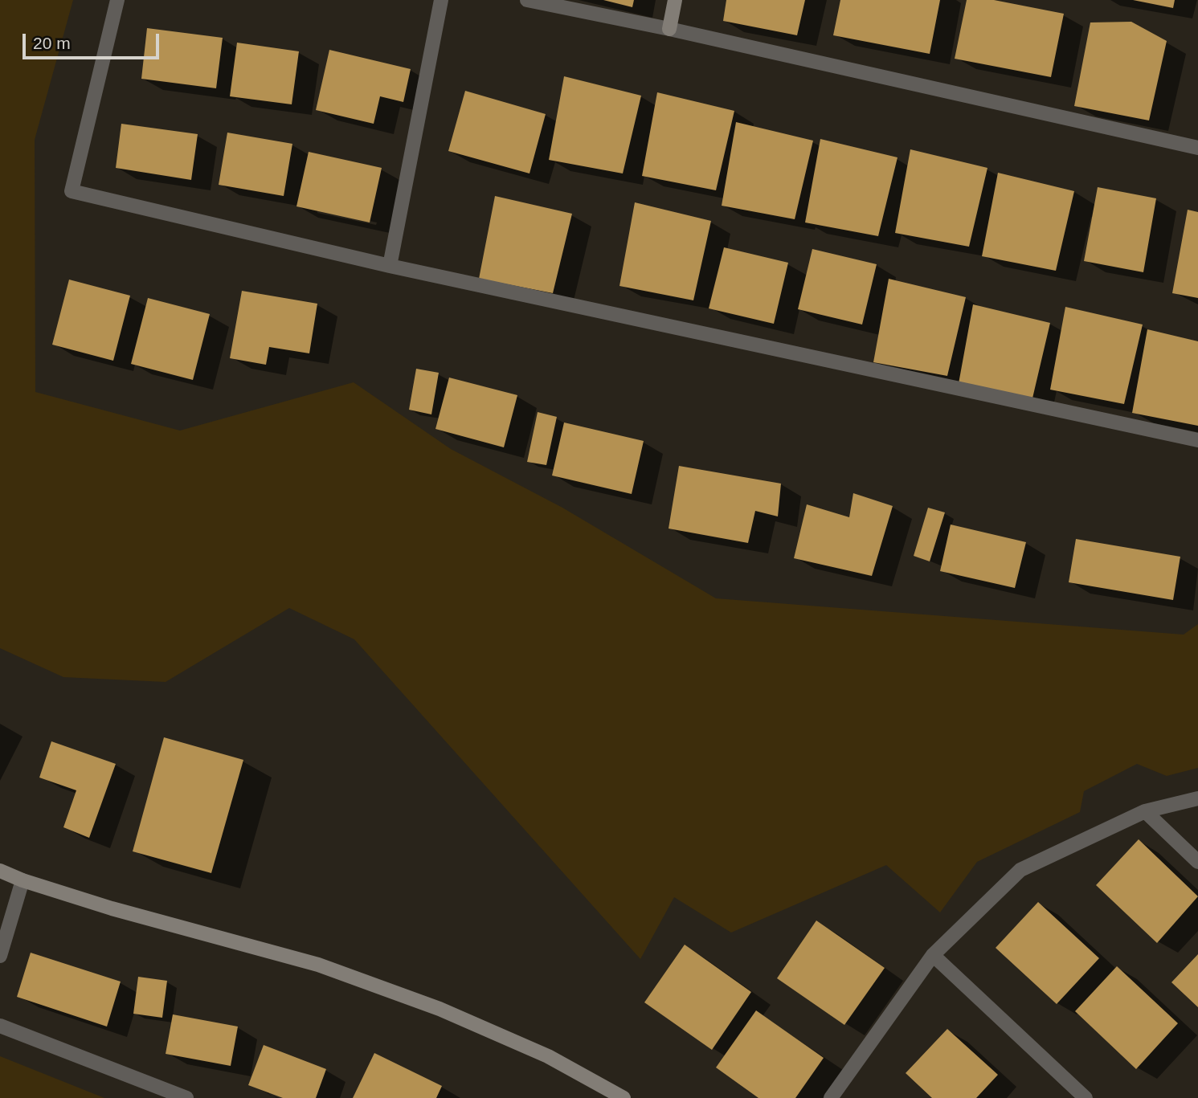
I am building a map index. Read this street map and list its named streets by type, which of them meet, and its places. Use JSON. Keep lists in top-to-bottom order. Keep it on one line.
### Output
{"scale_bar":"20 m"}
